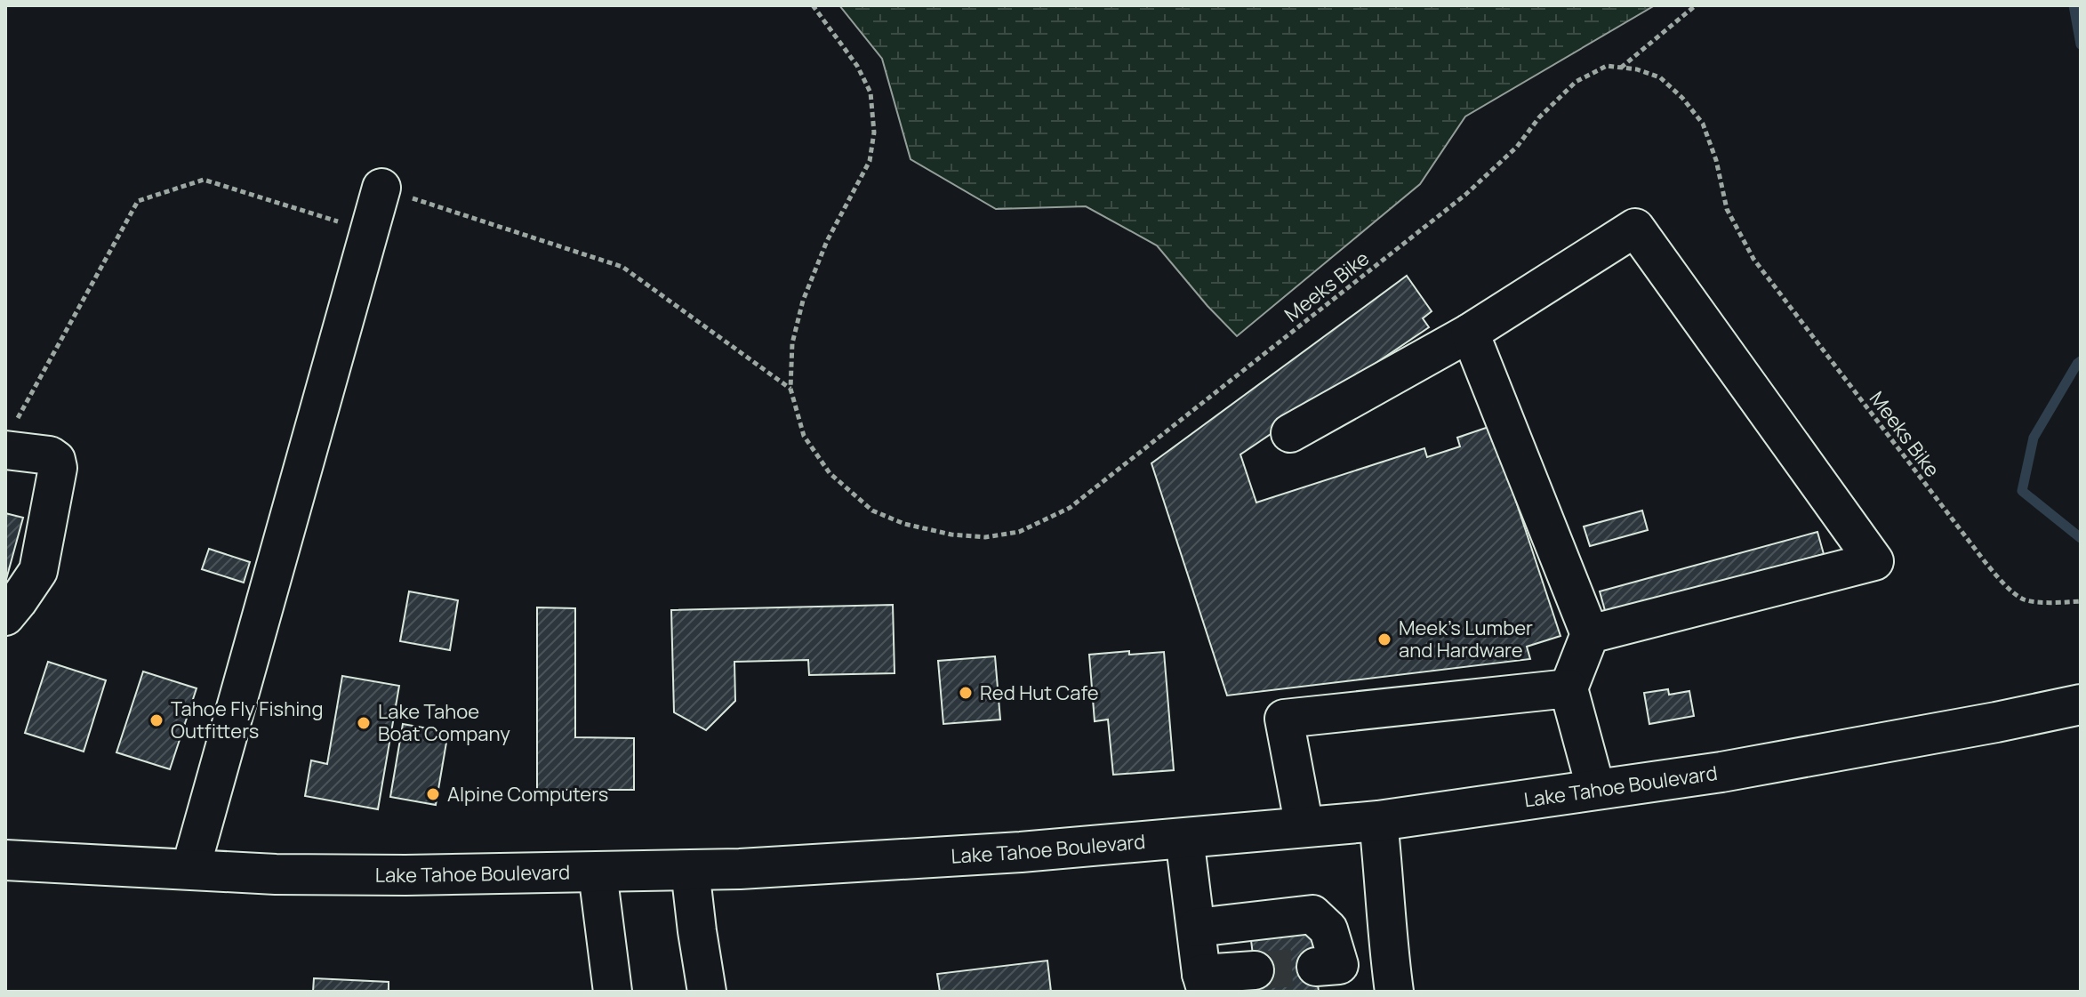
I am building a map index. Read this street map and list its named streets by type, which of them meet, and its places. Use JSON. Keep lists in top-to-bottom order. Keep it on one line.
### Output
{"streets":{"highway":["Lake Tahoe Boulevard"],"path":["Meeks Bike"]},"places":["Meek's Lumber and Hardware","Red Hut Cafe","Tahoe Fly Fishing Outfitters","Lake Tahoe Boat Company","Alpine Computers"]}
